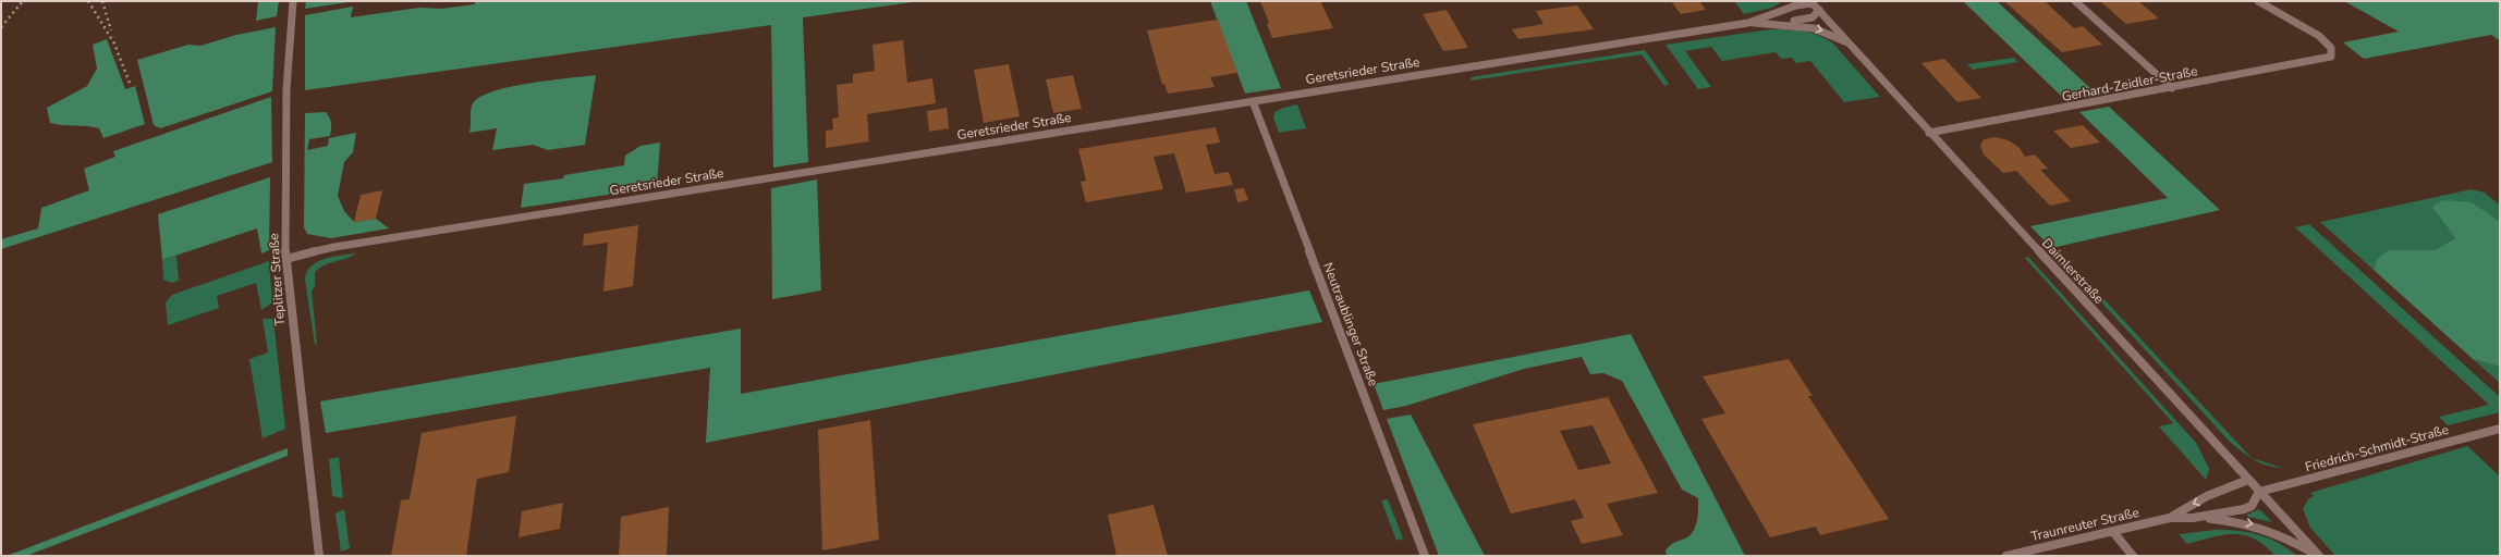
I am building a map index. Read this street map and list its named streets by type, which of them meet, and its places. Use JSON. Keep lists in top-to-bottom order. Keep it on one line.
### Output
{"streets":{"street":["Geretsrieder Straße","Gerhard-Zeidler-Straße","Daimlerstraße","Teplitzer Straße","Neutraublinger Straße","Friedrich-Schmidt-Straße","Traunreuter Straße"]},"crossings":[["Geretsrieder Straße","Daimlerstraße"],["Geretsrieder Straße","Teplitzer Straße"],["Geretsrieder Straße","Neutraublinger Straße"],["Gerhard-Zeidler-Straße","Daimlerstraße"],["Daimlerstraße","Friedrich-Schmidt-Straße"],["Daimlerstraße","Traunreuter Straße"],["Friedrich-Schmidt-Straße","Traunreuter Straße"]]}
